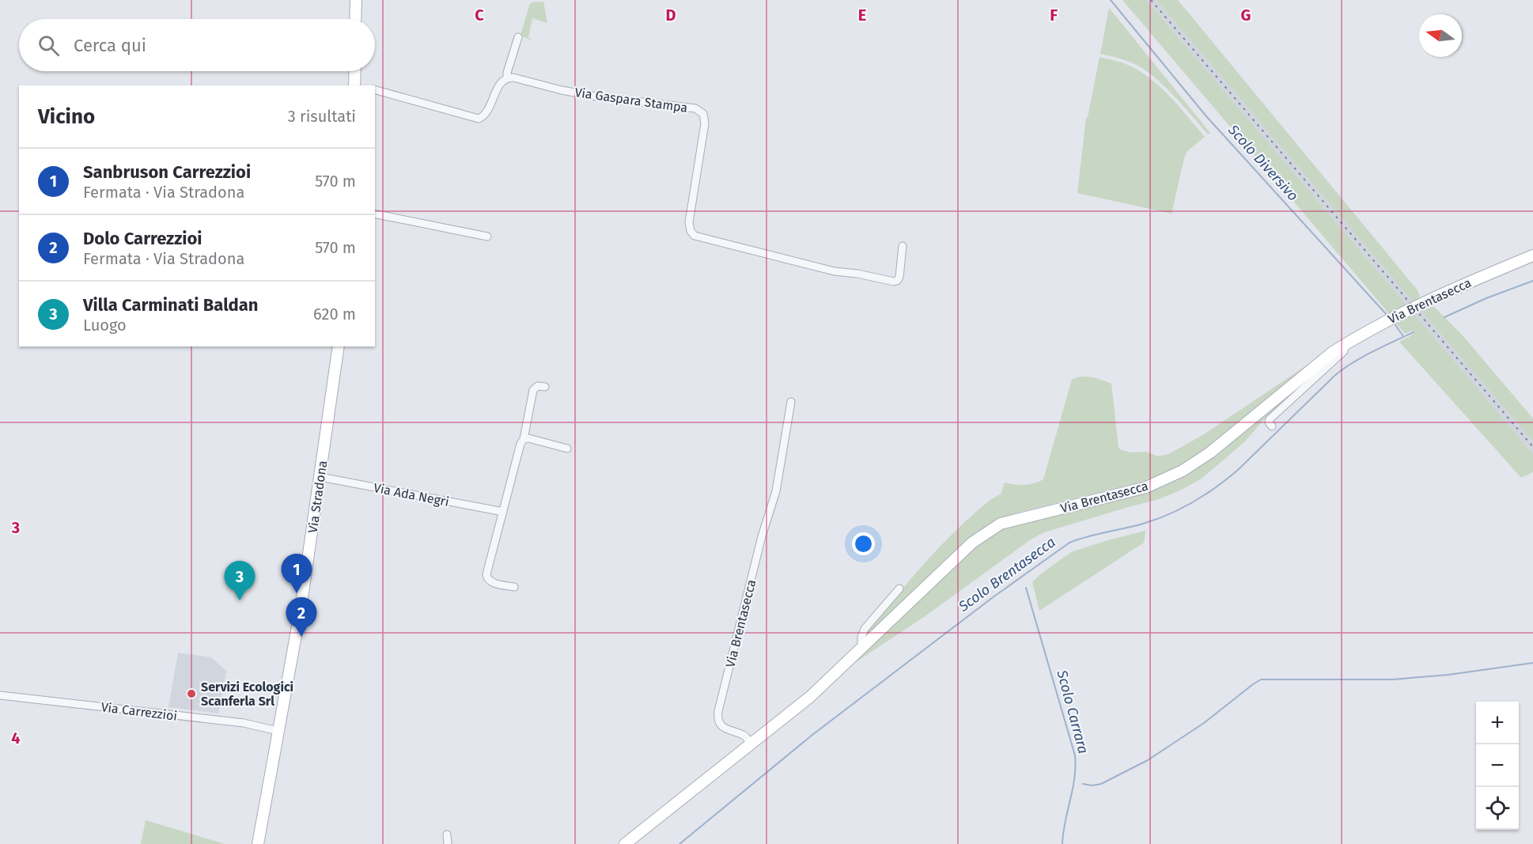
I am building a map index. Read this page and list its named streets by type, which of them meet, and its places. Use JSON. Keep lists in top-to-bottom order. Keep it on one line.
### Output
{"streets":{"street":["Via Gaspara Stampa","Via Brentasecca","Via Ada Negri","Via Stradona","Via Carrezzioi"]},"crossings":[["Via Ada Negri","Via Stradona"],["Via Stradona","Via Carrezzioi"]],"water":["Scolo Diversivo","Scolo Brentasecca","Scolo Carrara"],"places":["Servizi Ecologici Scanferla Srl"],"north":"left","page":{"search":"Cerca qui","heading":["Vicino","3 risultati"],"list":[{"mark":"1","name":"Sanbruson Carrezzioi","note":"Fermata · Via Stradona","value":"570 m"},{"mark":"2","name":"Dolo Carrezzioi","note":"Fermata · Via Stradona","value":"570 m"},{"mark":"3","name":"Villa Carminati Baldan","note":"Luogo","value":"620 m"}],"pins":["1","3","2"],"map_buttons":["+","−"]},"grid":{"columns":["C","D","E","F","G"],"rows":["3","4"]}}
